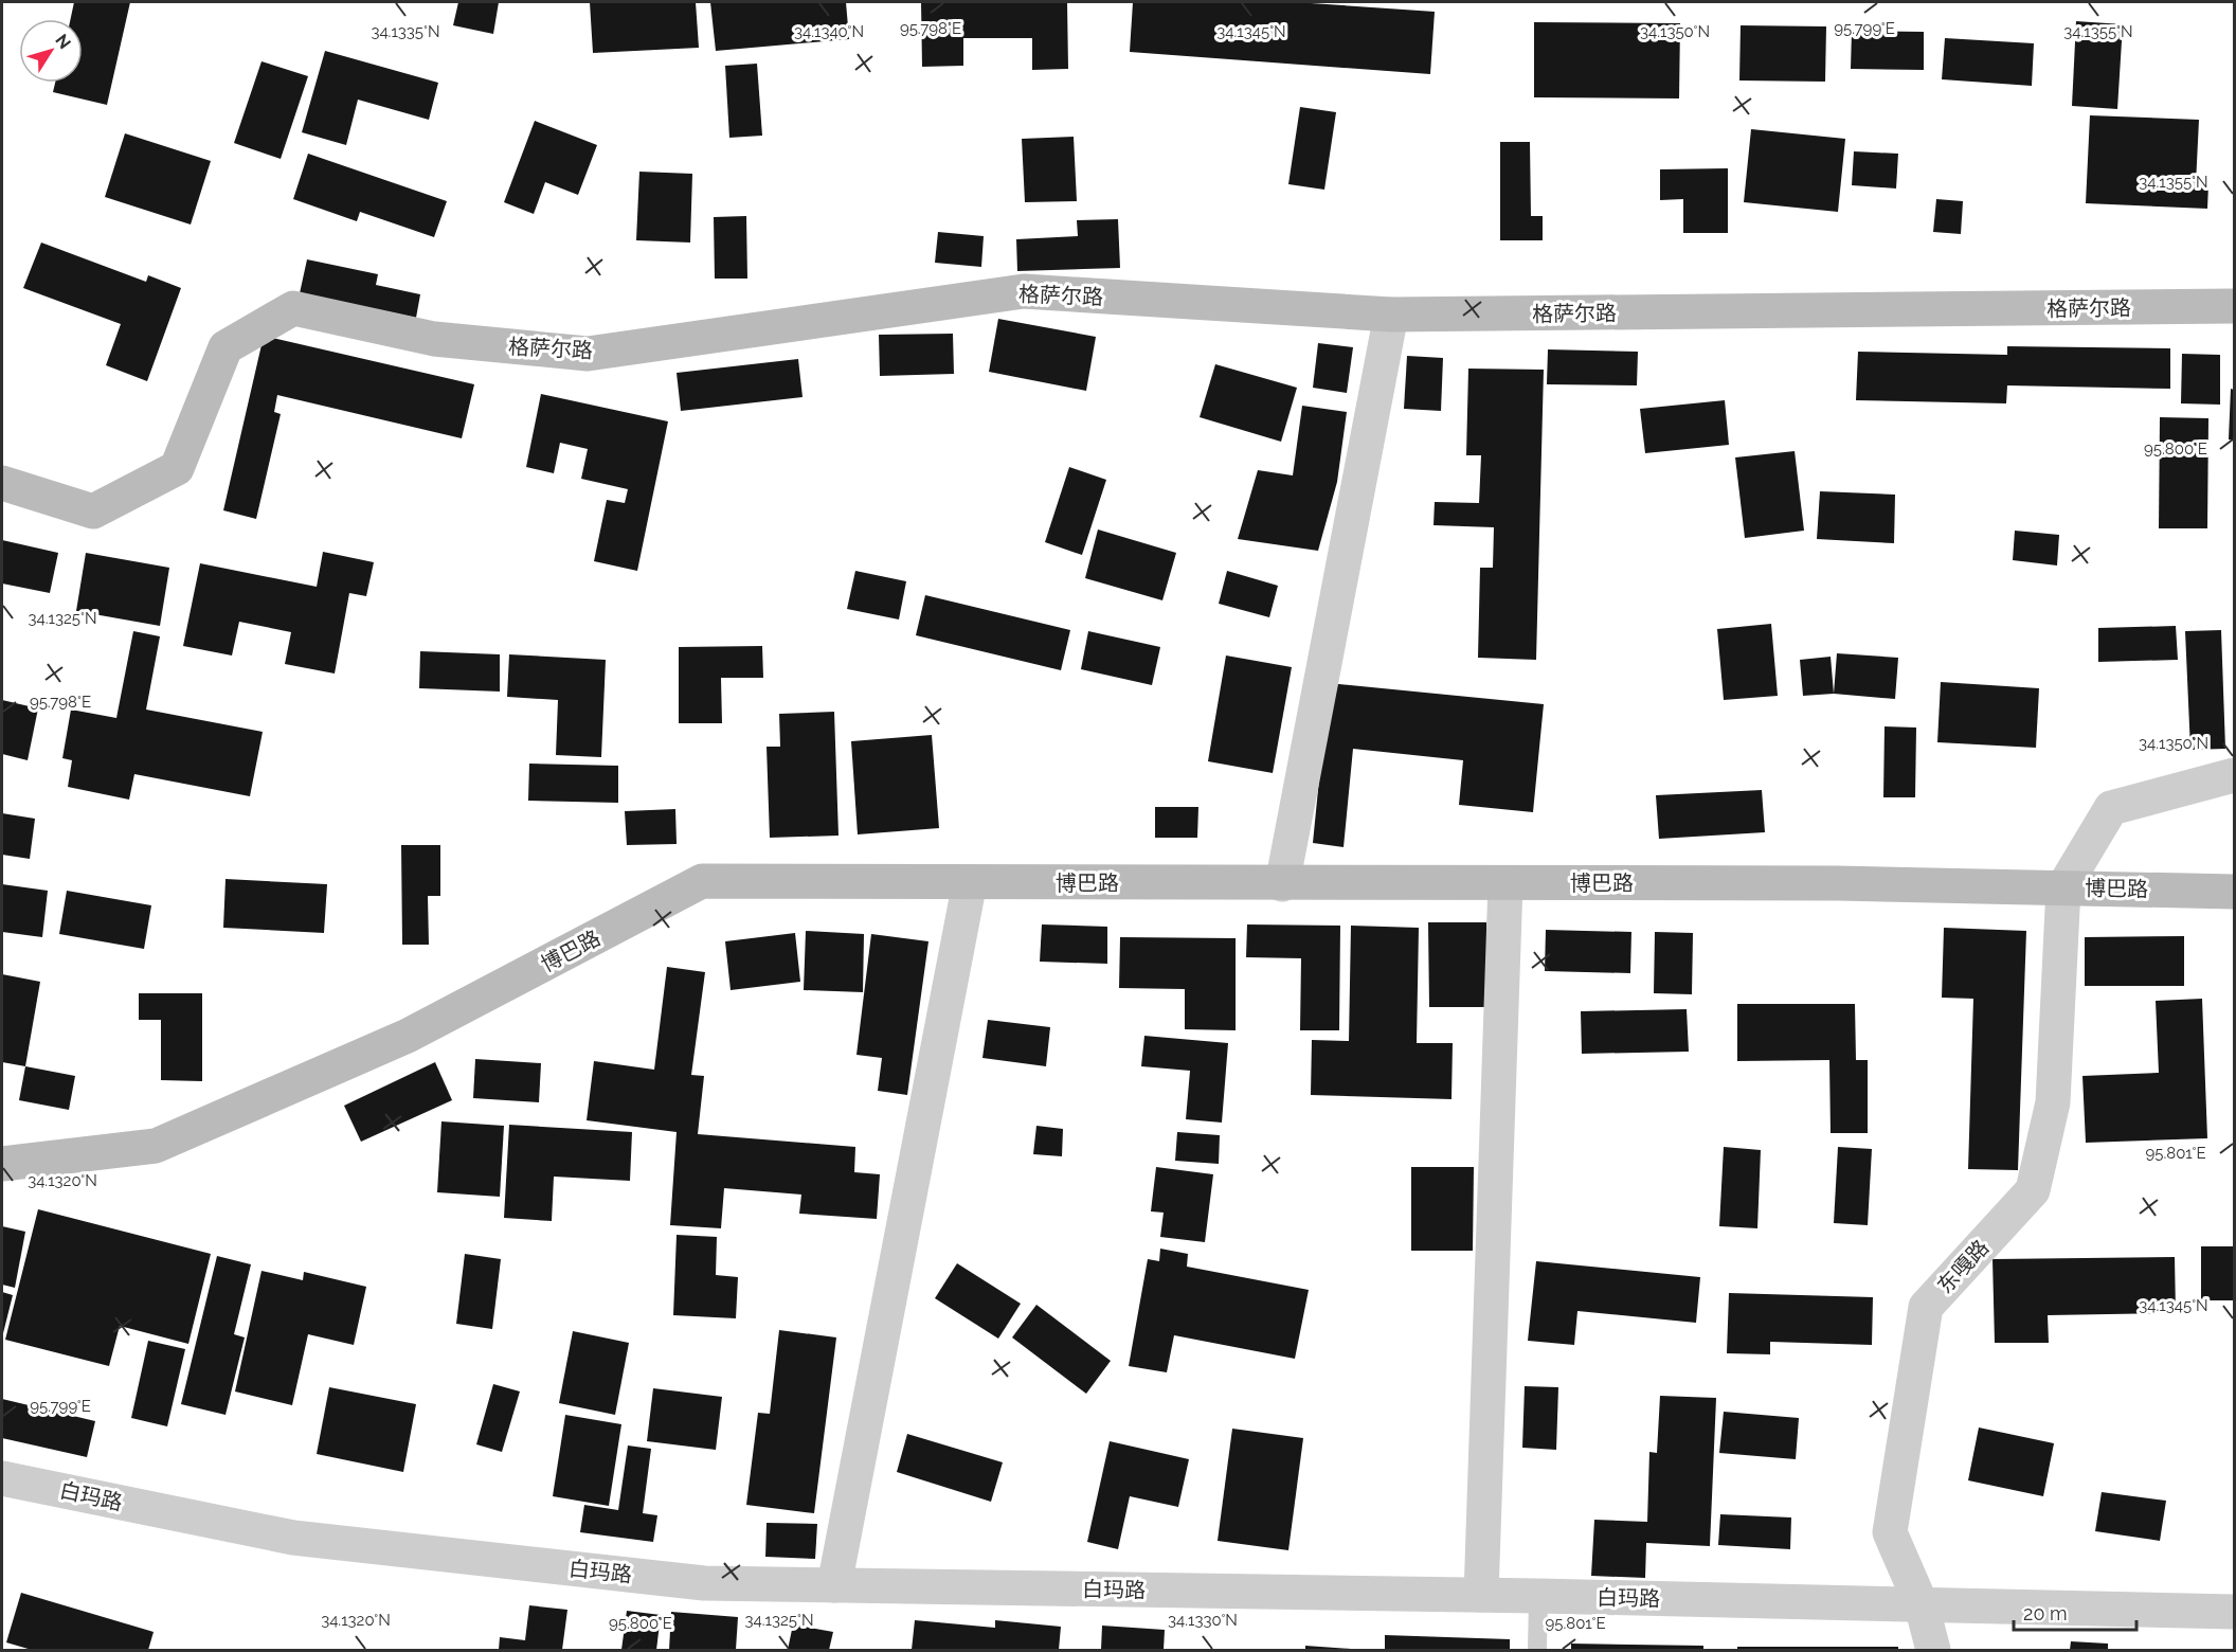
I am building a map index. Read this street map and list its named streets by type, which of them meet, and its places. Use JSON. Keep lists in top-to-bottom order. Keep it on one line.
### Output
{"streets":{"street":["格萨尔路","博巴路","东嘎路","白玛路"]},"crossings":[["博巴路","东嘎路"],["东嘎路","白玛路"]],"scale_bar":"20 m","north":"top right","coordinates":["95.798°E","95.799°E","34.1335°N","34.1340°N","34.1345°N","34.1350°N","34.1355°N","95.800°E","34.1325°N","95.801°E","34.1320°N","34.1330°N"]}
